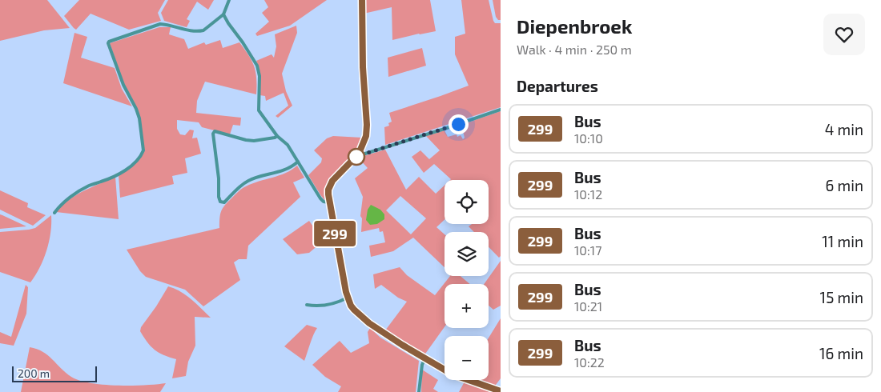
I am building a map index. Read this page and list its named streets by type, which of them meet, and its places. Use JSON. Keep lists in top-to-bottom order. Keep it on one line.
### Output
{"lines":["bus line 299"],"scale_bar":"200 m","page":{"on_map":"299","heading":[["Diepenbroek","Walk · 4 min · 250 m"],"Departures"],"list":[{"mark":"299","name":"Bus","note":"10:10","value":"4 min"},{"mark":"299","name":"Bus","note":"10:12","value":"6 min"},{"mark":"299","name":"Bus","note":"10:17","value":"11 min"},{"mark":"299","name":"Bus","note":"10:21","value":"15 min"},{"mark":"299","name":"Bus","note":"10:22","value":"16 min"}],"map_buttons":["+","−"],"scale":"200 m"}}
